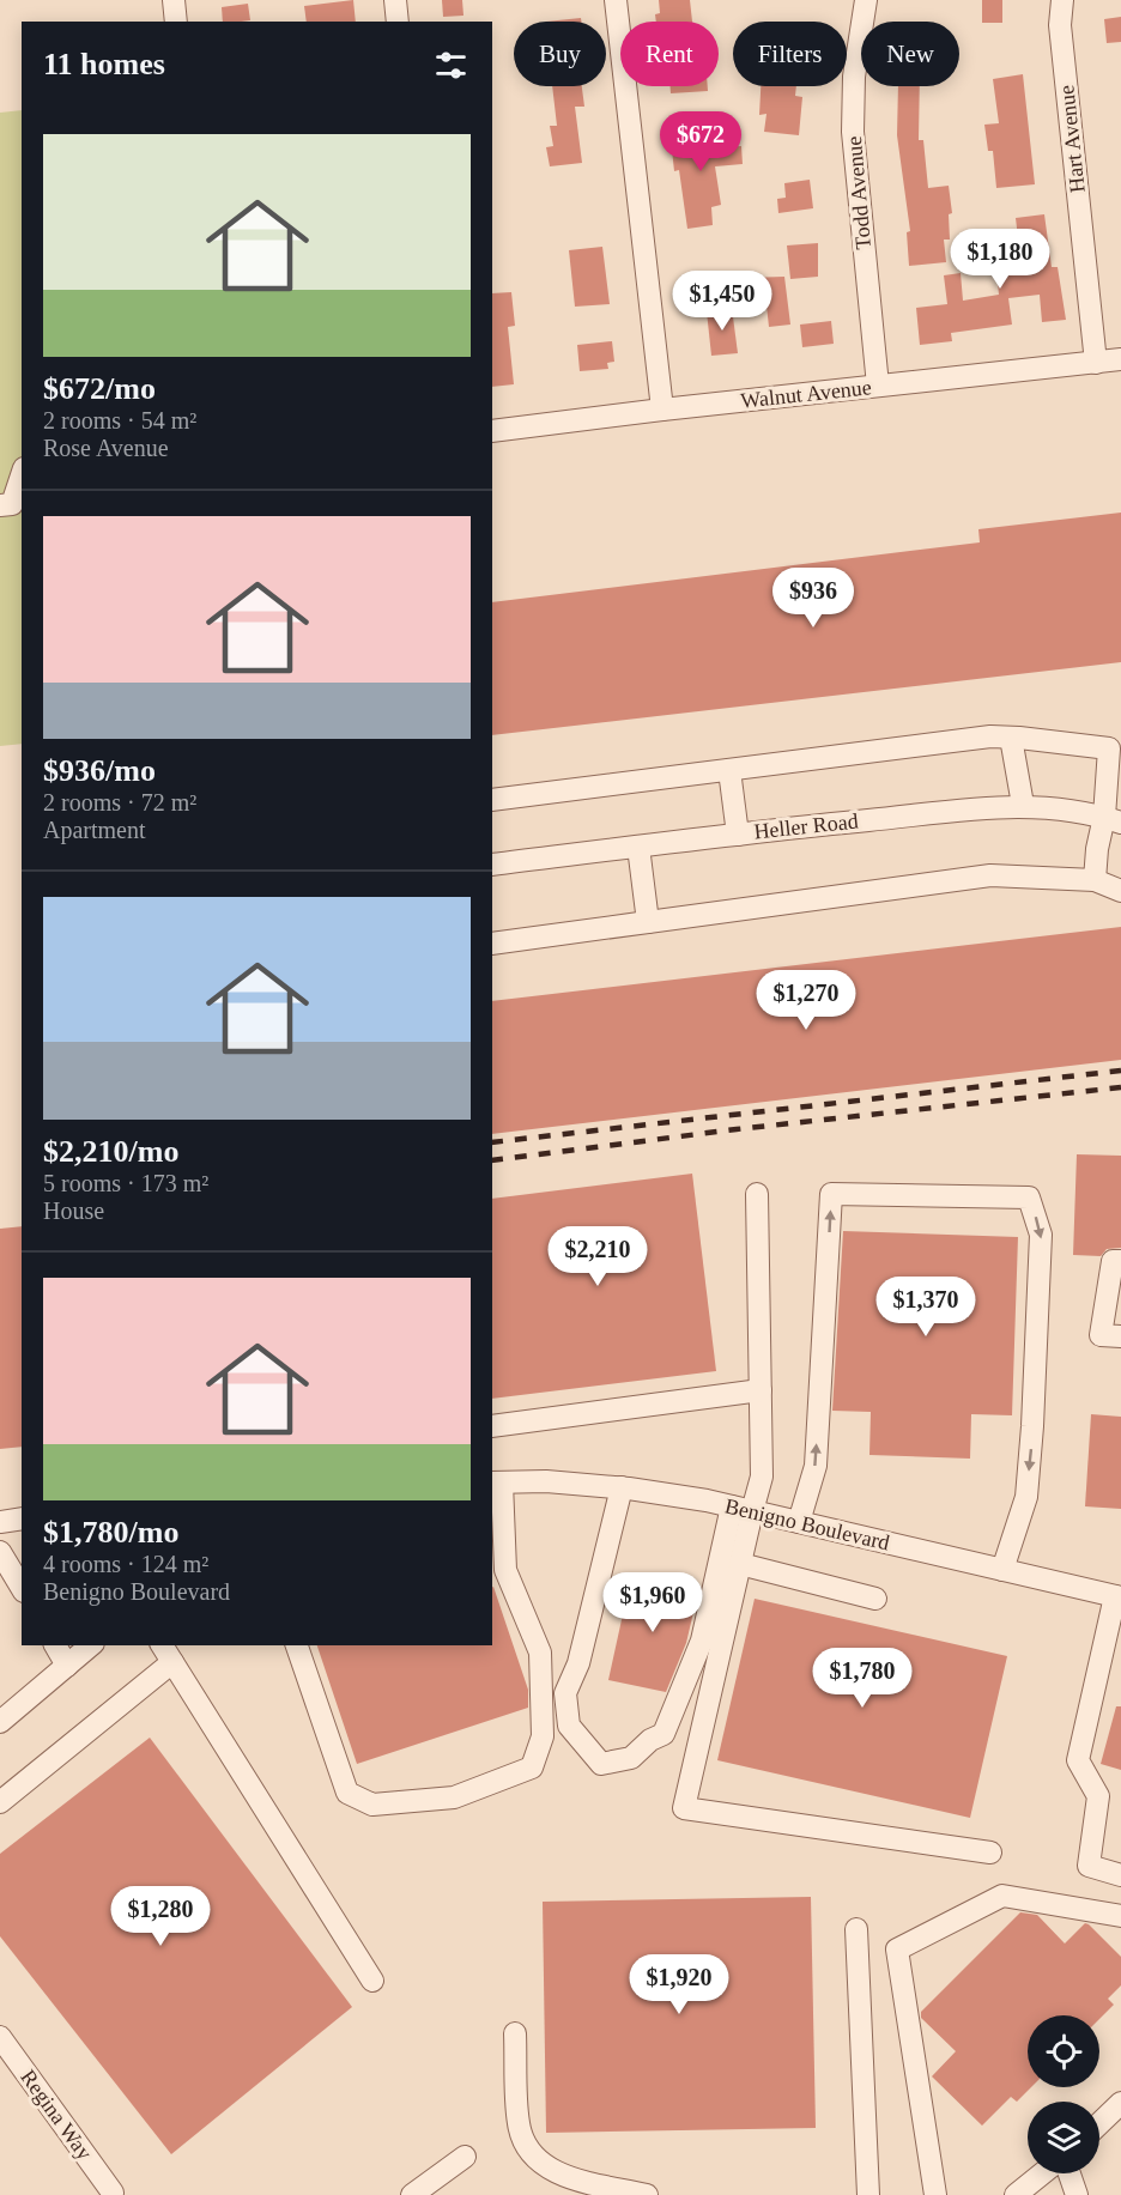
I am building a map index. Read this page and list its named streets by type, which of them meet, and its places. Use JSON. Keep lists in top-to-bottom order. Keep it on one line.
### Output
{"streets":{"street":["Hart Avenue","Todd Avenue","Walnut Avenue","Heller Road","Benigno Boulevard","Regina Way"]},"crossings":[["Hart Avenue","Walnut Avenue"],["Todd Avenue","Walnut Avenue"]],"page":{"chip":["Buy","Rent","Filters","New"],"heading":"11 homes","list":[{"name":"$672/mo","note":"2 rooms · 54 m² · Rose Avenue"},{"name":"$936/mo","note":"2 rooms · 72 m² · Apartment"},{"name":"$2,210/mo","note":"5 rooms · 173 m² · House"},{"name":"$1,780/mo","note":"4 rooms · 124 m² · Benigno Boulevard"}],"price":["$672","$1,180","$1,450","$936","$1,270","$2,210","$1,370","$1,960","$1,780","$1,280","$1,920"]}}
